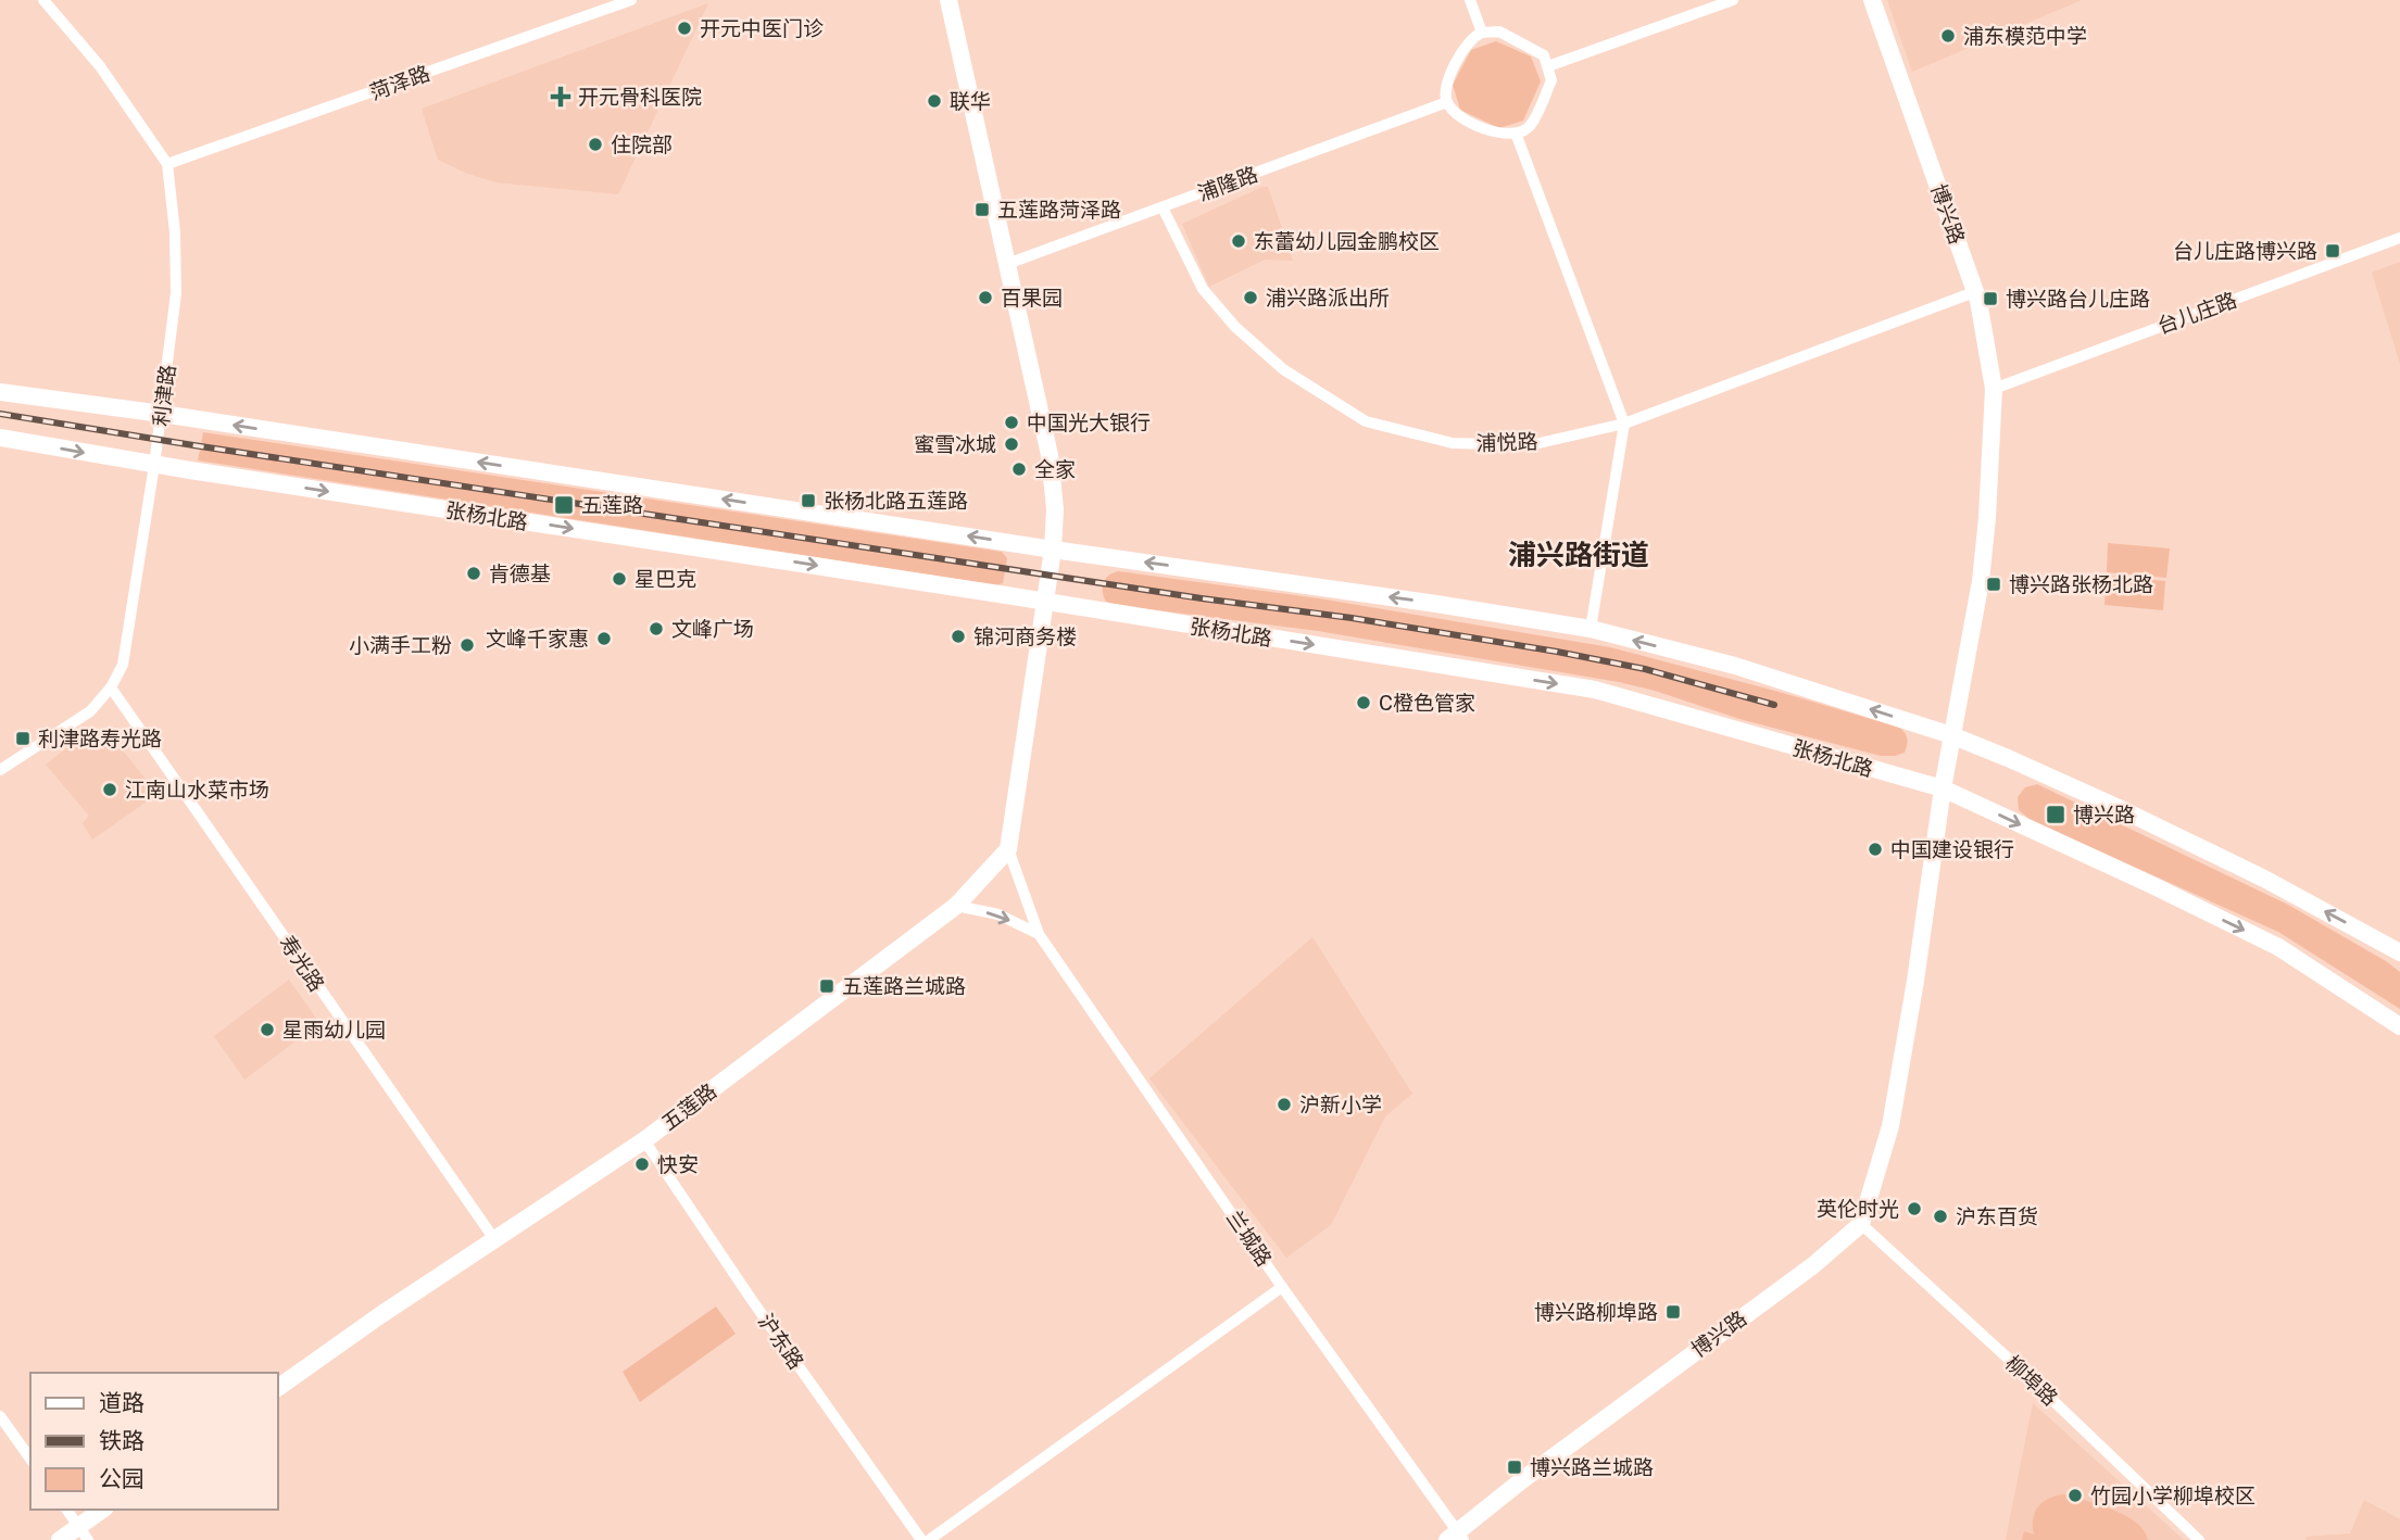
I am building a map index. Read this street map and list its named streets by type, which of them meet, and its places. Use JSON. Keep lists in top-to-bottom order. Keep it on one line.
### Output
{"streets":{"main road":["博兴路","张杨北路","五莲路"],"street":["菏泽路","浦隆路","台儿庄路","利津路","浦悦路","寿光路","兰城路","沪东路","柳埠路"]},"crossings":[["菏泽路","利津路"],["浦隆路","浦悦路"],["博兴路","台儿庄路"],["博兴路","浦悦路"],["博兴路","张杨北路"],["博兴路","兰城路"],["博兴路","柳埠路"],["利津路","张杨北路"],["利津路","寿光路"],["寿光路","五莲路"],["五莲路","兰城路"],["五莲路","沪东路"]],"districts":["浦兴路街道"],"places":{"other":["开元中医门诊","浦东模范中学","联华","住院部","东蕾幼儿园金鹏校区","百果园","浦兴路派出所","中国光大银行","蜜雪冰城","全家","肯德基","星巴克","文峰广场","锦河商务楼","文峰千家惠","小满手工粉","C橙色管家","江南山水菜市场","中国建设银行","星雨幼儿园","沪新小学","快安","英伦时光","沪东百货","竹园小学柳埠校区"],"health":["开元骨科医院"],"transit":["五莲路菏泽路","台儿庄路博兴路","博兴路台儿庄路","张杨北路五莲路","五莲路","博兴路张杨北路","利津路寿光路","博兴路","五莲路兰城路","博兴路柳埠路","博兴路兰城路"]},"legend":["道路","铁路","公园"]}
